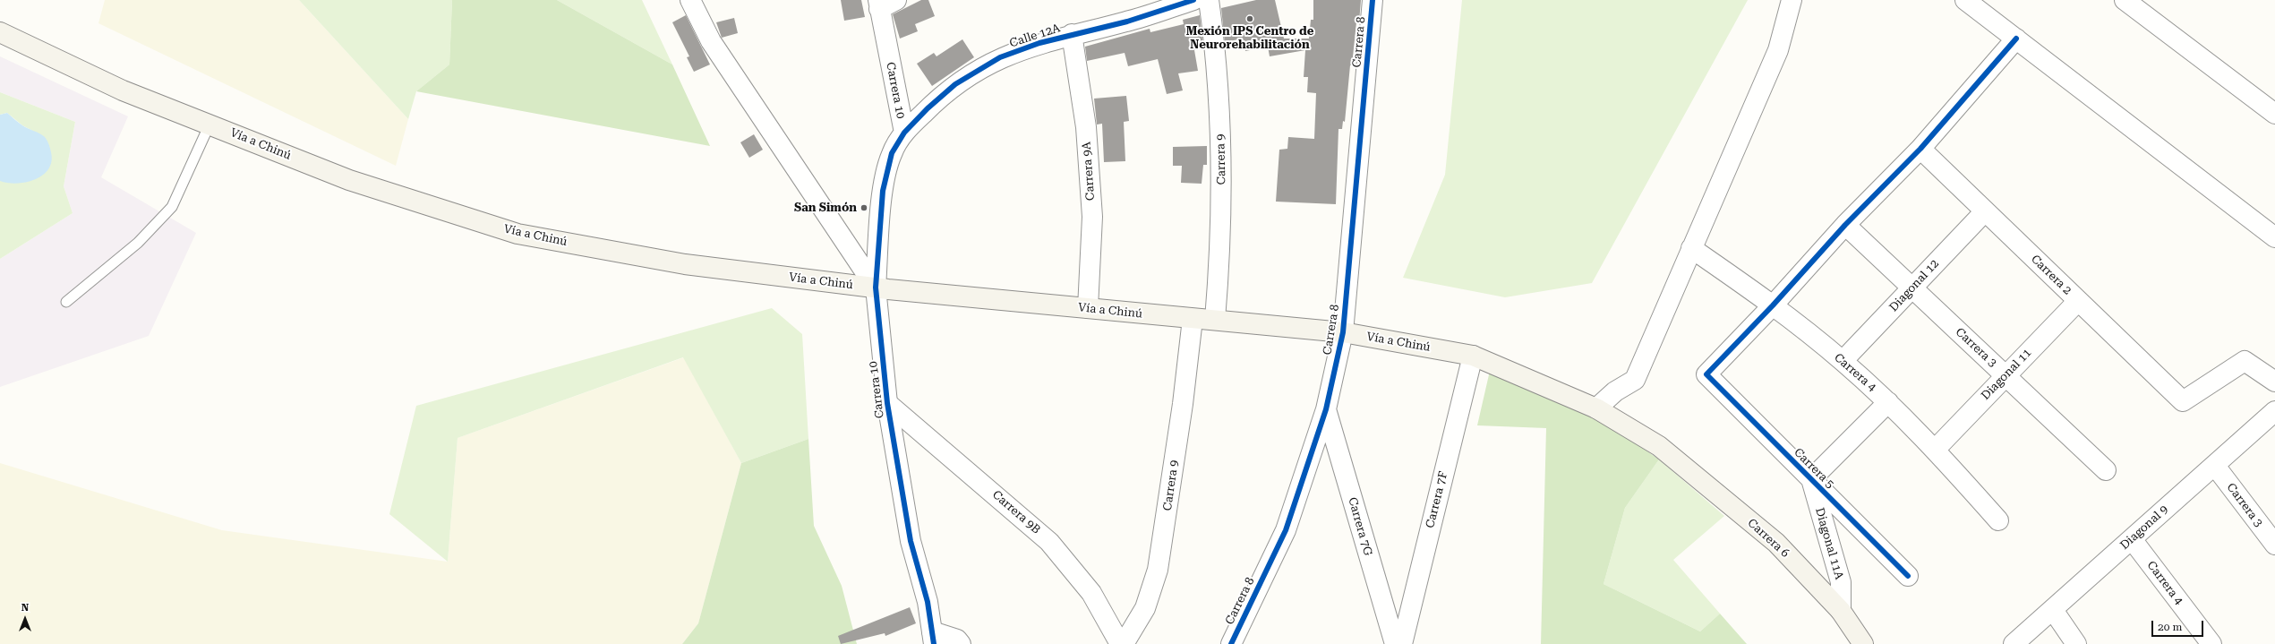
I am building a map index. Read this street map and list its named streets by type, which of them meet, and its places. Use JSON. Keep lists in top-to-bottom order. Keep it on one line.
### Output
{"streets":{"main road":["Vía a Chinú","Carrera 6"],"street":["Calle 12A","Carrera 8","Carrera 10","Carrera 9","Carrera 9A","Carrera 2","Diagonal 12","Carrera 3","Carrera 4","Diagonal 11","Carrera 5","Carrera 7F","Carrera 9B","Carrera 7G","Diagonal 9","Diagonal 11A"]},"crossings":[["Calle 12A","Carrera 10"],["Calle 12A","Carrera 9A"],["Carrera 8","Vía a Chinú"],["Carrera 8","Carrera 7G"],["Carrera 10","Vía a Chinú"],["Carrera 10","Carrera 9B"],["Vía a Chinú","Carrera 9"],["Vía a Chinú","Carrera 9A"],["Vía a Chinú","Carrera 7F"],["Vía a Chinú","Carrera 6"],["Carrera 2","Diagonal 12"],["Carrera 2","Diagonal 11"],["Diagonal 12","Carrera 3"],["Diagonal 12","Carrera 4"],["Carrera 3","Diagonal 11"],["Carrera 3","Diagonal 9"],["Carrera 4","Diagonal 11"],["Carrera 4","Carrera 5"],["Carrera 4","Diagonal 9"],["Carrera 5","Diagonal 11A"],["Carrera 6","Diagonal 11A"]],"places":["Mexión IPS Centro de Neurorehabilitación","San Simón"],"scale_bar":"20 m","north":"top"}
